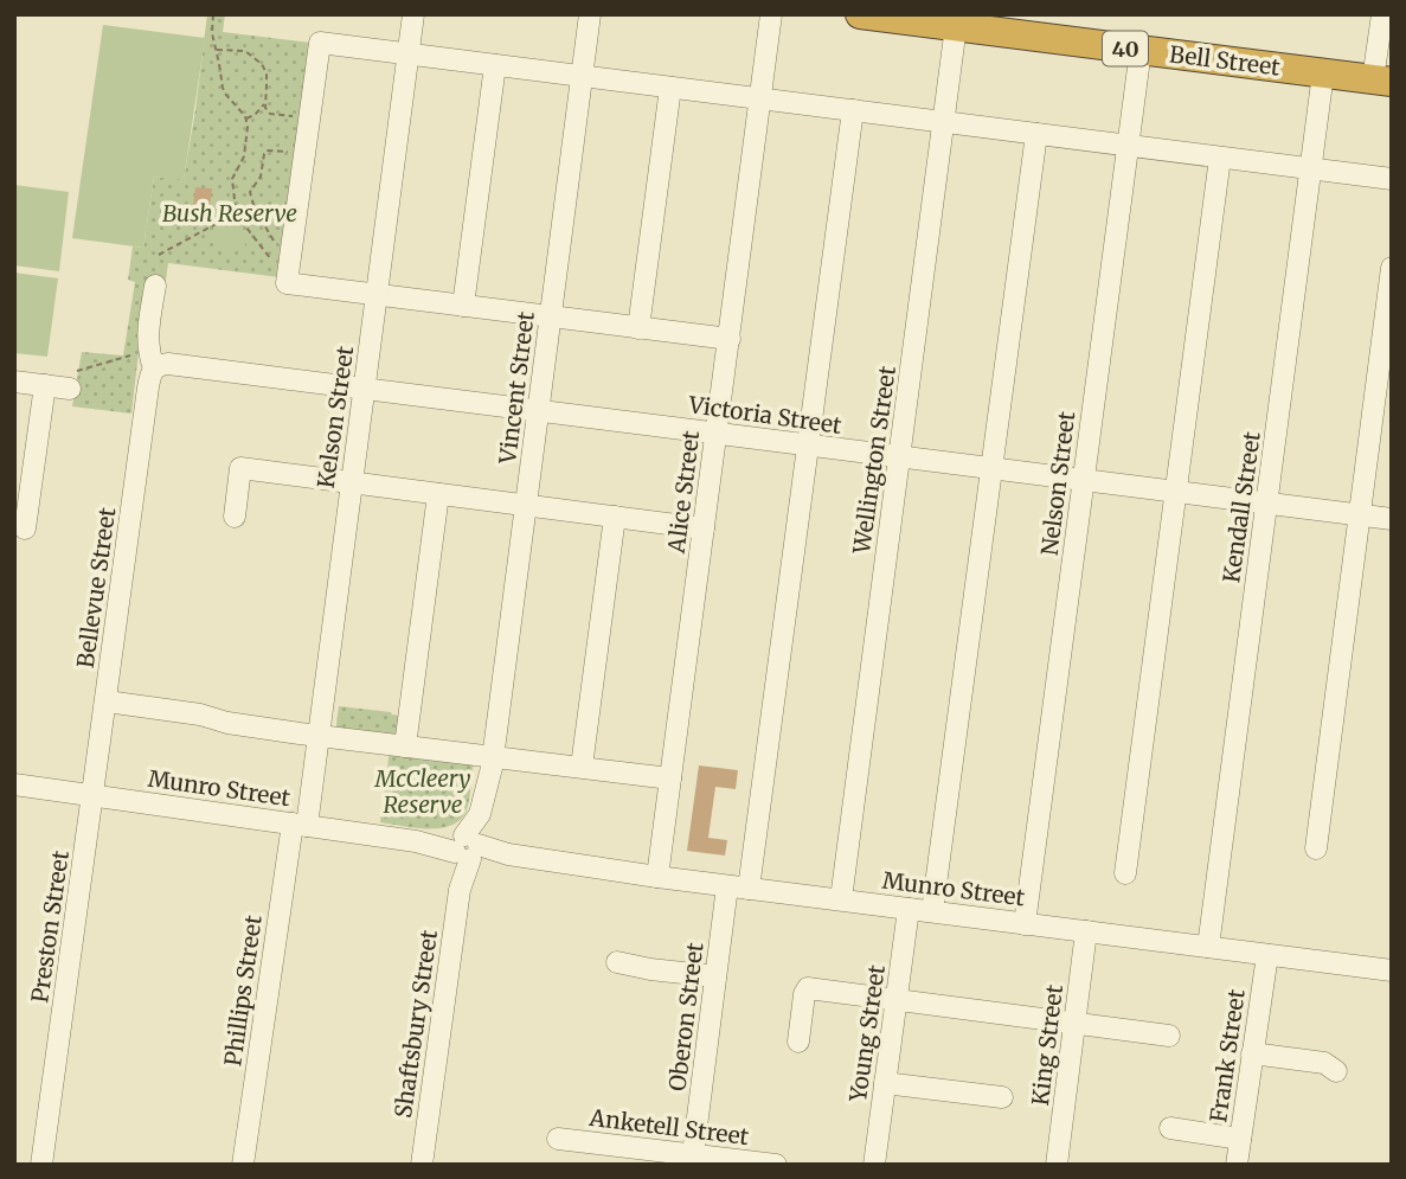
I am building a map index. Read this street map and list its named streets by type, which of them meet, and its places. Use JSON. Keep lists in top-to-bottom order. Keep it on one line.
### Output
{"streets":{"highway":["40","Bell Street"],"street":["Vincent Street","Victoria Street","Kelson Street","Wellington Street","Nelson Street","Alice Street","Kendall Street","Bellevue Street","Munro Street","Preston Street","Phillips Street","Oberon Street","Shaftsbury Street","Young Street","King Street","Frank Street","Anketell Street"]},"crossings":[["Bell Street","Wellington Street"],["Bell Street","Nelson Street"],["Bell Street","Kendall Street"],["Vincent Street","Victoria Street"],["Vincent Street","Munro Street"],["Vincent Street","Shaftsbury Street"],["Victoria Street","Kelson Street"],["Victoria Street","Wellington Street"],["Victoria Street","Nelson Street"],["Victoria Street","Alice Street"],["Victoria Street","Kendall Street"],["Victoria Street","Bellevue Street"],["Victoria Street","Oberon Street"],["Kelson Street","Munro Street"],["Kelson Street","Phillips Street"],["Wellington Street","Munro Street"],["Nelson Street","Munro Street"],["Alice Street","Munro Street"],["Kendall Street","Munro Street"],["Bellevue Street","Munro Street"],["Bellevue Street","Preston Street"],["Munro Street","Preston Street"],["Munro Street","Phillips Street"],["Munro Street","Oberon Street"],["Munro Street","Shaftsbury Street"],["Munro Street","Young Street"],["Munro Street","King Street"],["Munro Street","Frank Street"],["Oberon Street","Anketell Street"]],"parks":["Bush Reserve","McCleery Reserve"]}
